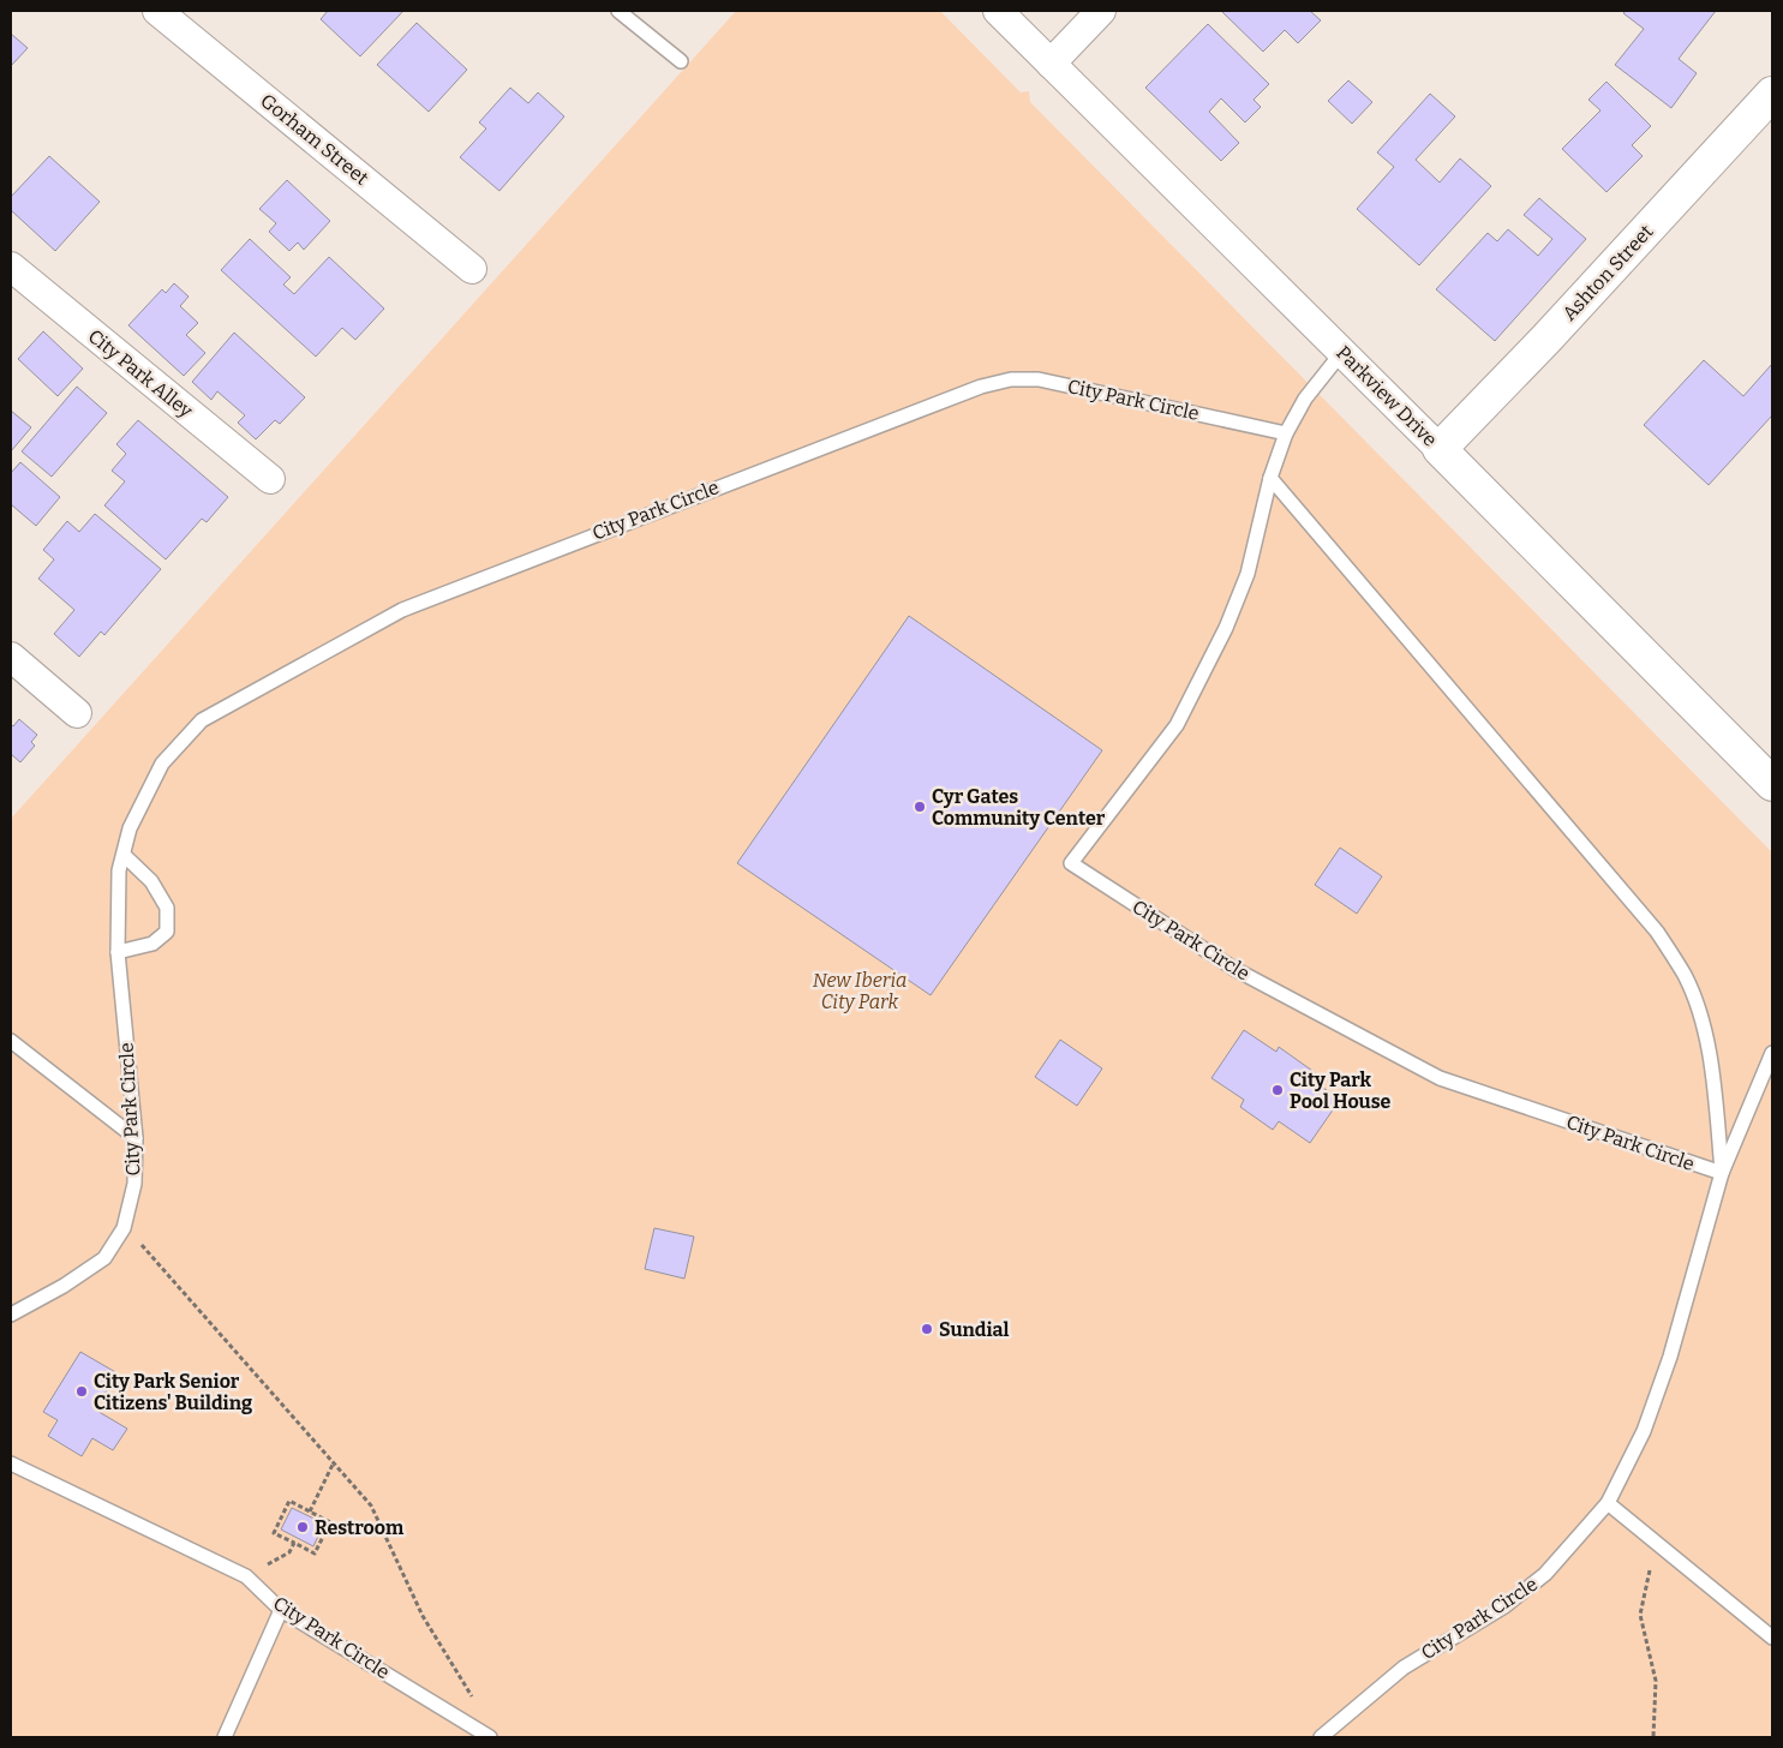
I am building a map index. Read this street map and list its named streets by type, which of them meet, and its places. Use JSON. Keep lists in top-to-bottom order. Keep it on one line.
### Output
{"streets":{"main road":["Ashton Street","Parkview Drive"],"street":["Gorham Street","City Park Alley"],"lane":["City Park Circle"]},"crossings":[["Ashton Street","Parkview Drive"],["Parkview Drive","City Park Circle"]],"parks":["New Iberia City Park"],"places":["Cyr Gates Community Center","City Park Pool House","Sundial","City Park Senior Citizens' Building","Restroom"]}
